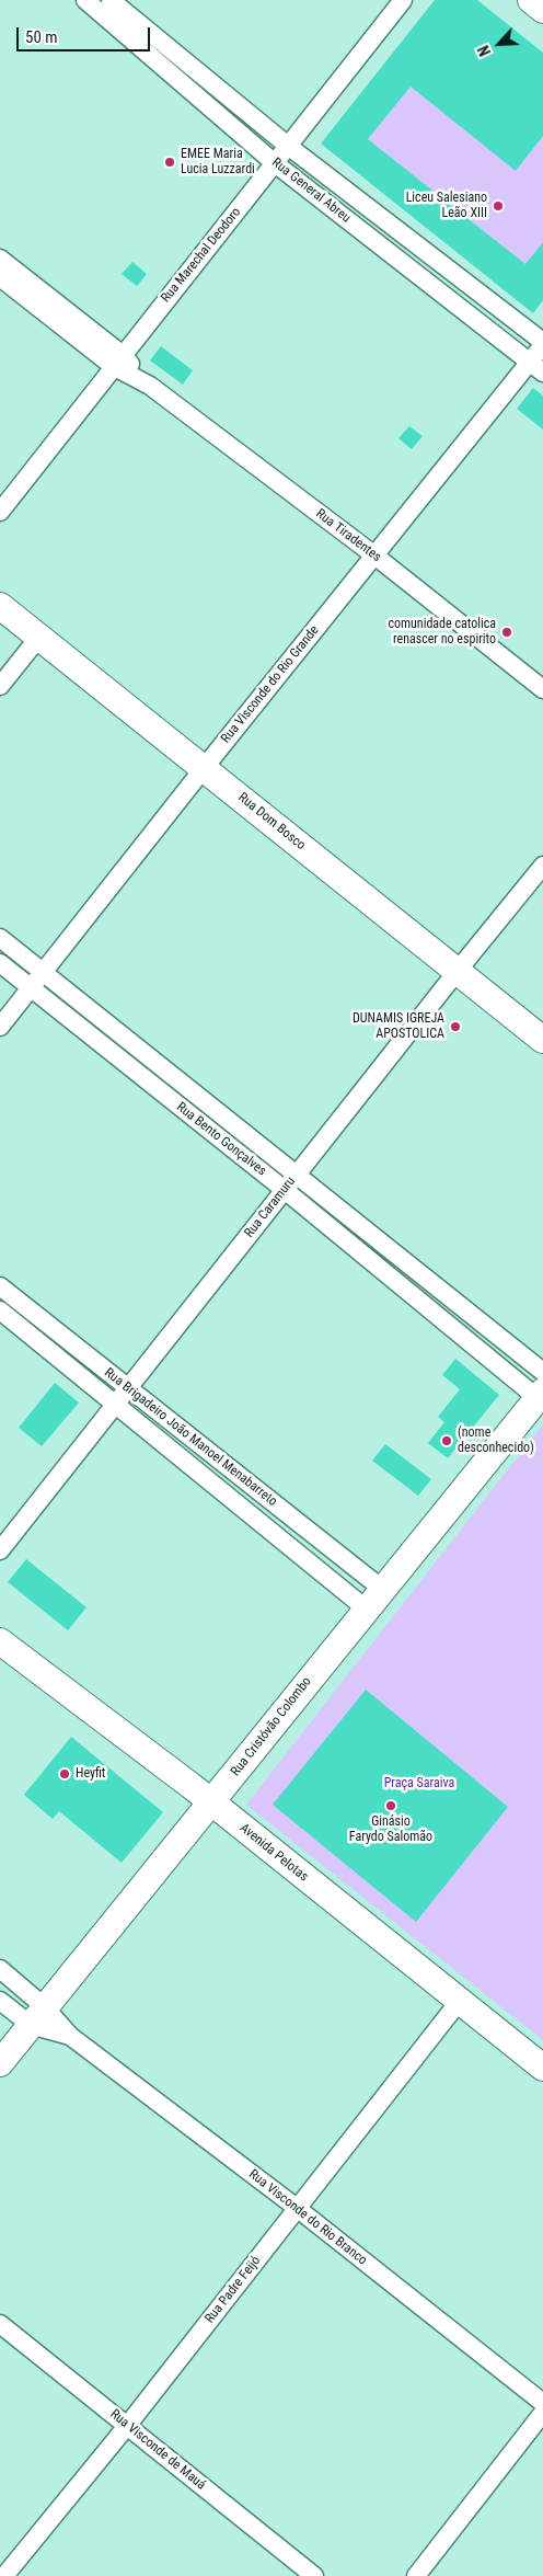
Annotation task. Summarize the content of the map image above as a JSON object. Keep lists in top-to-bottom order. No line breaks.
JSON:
{"streets":{"street":["Rua General Abreu","Rua Marechal Deodoro","Rua Tiradentes","Rua Visconde do Rio Grande","Rua Dom Bosco","Rua Bento Gonçalves","Rua Caramuru","Rua Brigadeiro João Manoel Menabarreto","Rua Cristóvão Colombo","Avenida Pelotas","Rua Visconde do Rio Branco","Rua Padre Feijó","Rua Visconde de Mauá"]},"crossings":[["Rua General Abreu","Rua Marechal Deodoro"],["Rua General Abreu","Rua Visconde do Rio Grande"],["Rua Marechal Deodoro","Rua Tiradentes"],["Rua Tiradentes","Rua Visconde do Rio Grande"],["Rua Visconde do Rio Grande","Rua Dom Bosco"],["Rua Visconde do Rio Grande","Rua Bento Gonçalves"],["Rua Dom Bosco","Rua Caramuru"],["Rua Bento Gonçalves","Rua Caramuru"],["Rua Bento Gonçalves","Rua Cristóvão Colombo"],["Rua Caramuru","Rua Brigadeiro João Manoel Menabarreto"],["Rua Brigadeiro João Manoel Menabarreto","Rua Cristóvão Colombo"],["Rua Cristóvão Colombo","Avenida Pelotas"],["Rua Cristóvão Colombo","Rua Visconde do Rio Branco"],["Avenida Pelotas","Rua Padre Feijó"],["Rua Visconde do Rio Branco","Rua Padre Feijó"],["Rua Padre Feijó","Rua Visconde de Mauá"]],"parks":["Praça Saraiva"],"places":["EMEE Maria Lucia Luzzardi","Liceu Salesiano Leão XIII","comunidade catolica renascer no espirito","DUNAMIS IGREJA APOSTOLICA","(nome desconhecido)","Heyfit","Ginásio Farydo Salomão"],"scale_bar":"50 m","north":"bottom left"}
